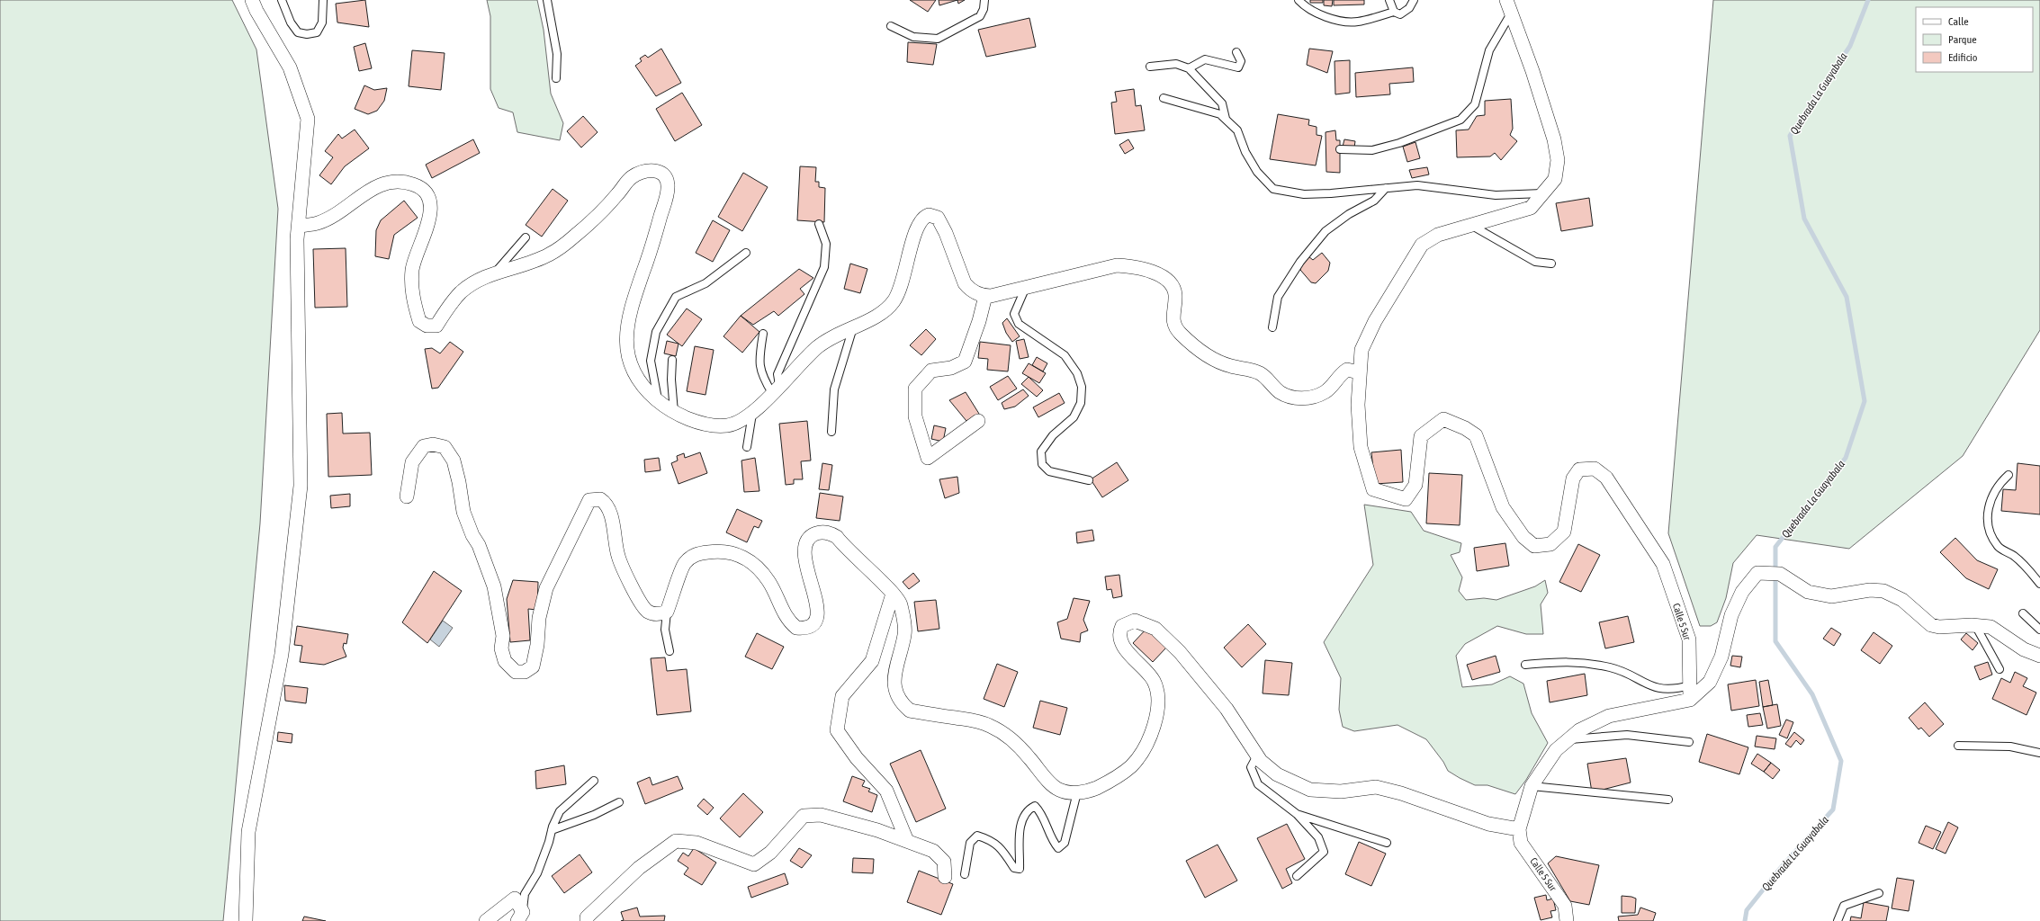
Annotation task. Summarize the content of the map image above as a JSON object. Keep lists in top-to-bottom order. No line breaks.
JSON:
{"streets":{"street":["Calle 5 Sur"]},"water":["Quebrada La Guayabala"],"legend":["Calle","Parque","Edificio"]}
